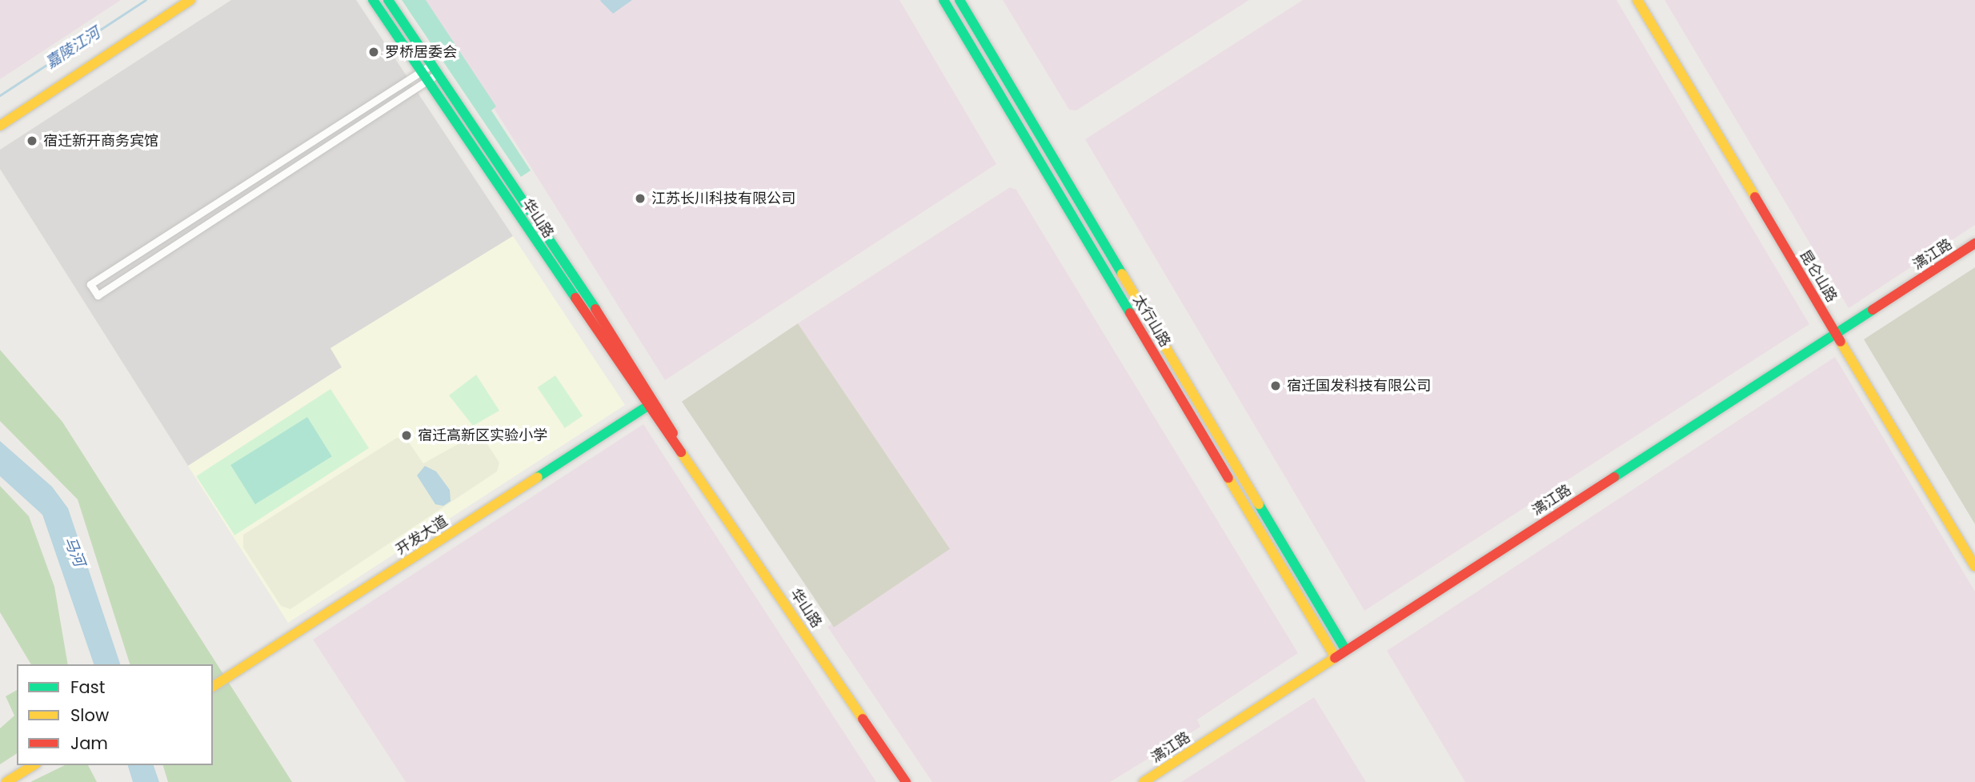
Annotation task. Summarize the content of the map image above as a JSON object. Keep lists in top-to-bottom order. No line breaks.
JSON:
{"streets":{"street":["华山路","漓江路","昆仑山路","太行山路","开发大道"]},"crossings":[["华山路","开发大道"],["漓江路","昆仑山路"],["漓江路","太行山路"]],"water":["嘉陵江河","马河"],"places":["罗桥居委会","宿迁新开商务宾馆","江苏长川科技有限公司","宿迁国发科技有限公司","宿迁高新区实验小学"],"legend":["Fast","Slow","Jam"]}
